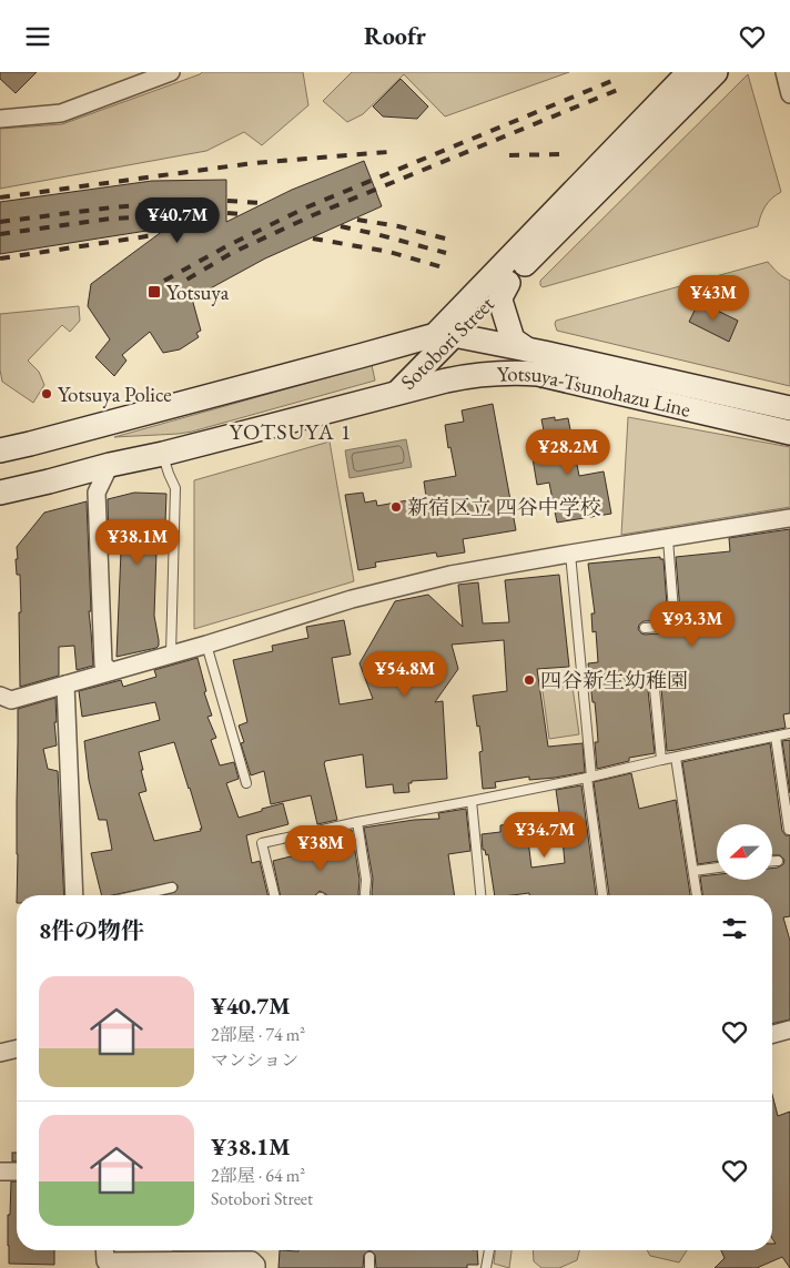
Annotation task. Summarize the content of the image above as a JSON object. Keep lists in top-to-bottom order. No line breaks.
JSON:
{"streets":{"main road":["Sotobori Street","Yotsuya-Tsunohazu Line"]},"crossings":[["Sotobori Street","Yotsuya-Tsunohazu Line"]],"districts":["YOTSUYA 1"],"places":{"transit":["Yotsuya"],"other":["Yotsuya Police","新宿区立 四谷中学校","四谷新生幼稚園"]},"north":"left","page":{"header":"Roofr","price":["¥40.7M","¥43M","¥28.2M","¥38.1M","¥93.3M","¥54.8M","¥34.7M","¥38M"],"heading":"8件の物件","list":[{"name":"¥40.7M","note":"2部屋 · 74 m² · マンション"},{"name":"¥38.1M","note":"2部屋 · 64 m² · Sotobori Street"}]}}
